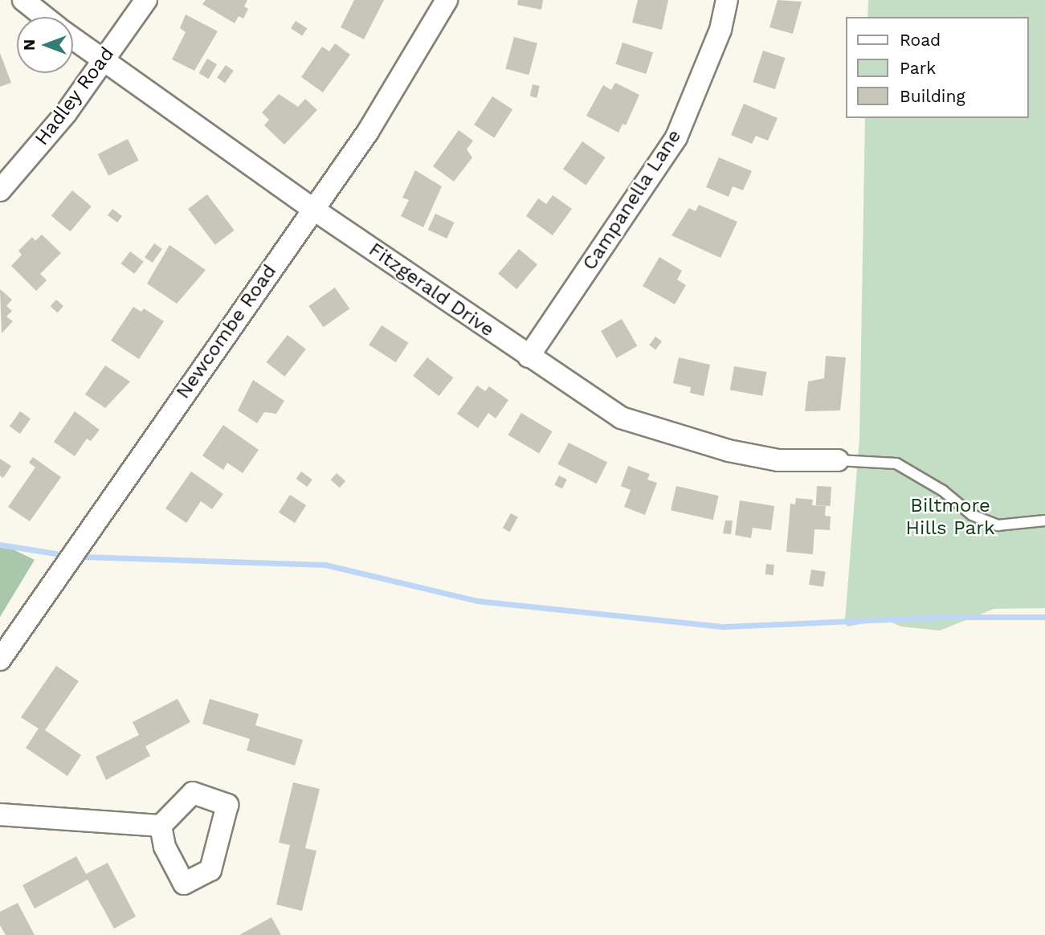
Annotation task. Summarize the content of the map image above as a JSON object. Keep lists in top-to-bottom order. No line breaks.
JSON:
{"streets":{"street":["Hadley Road","Campanella Lane","Fitzgerald Drive","Newcombe Road"]},"crossings":[["Hadley Road","Fitzgerald Drive"],["Campanella Lane","Fitzgerald Drive"],["Fitzgerald Drive","Newcombe Road"]],"parks":["Biltmore Hills Park"],"legend":["Road","Park","Building"],"north":"left"}
